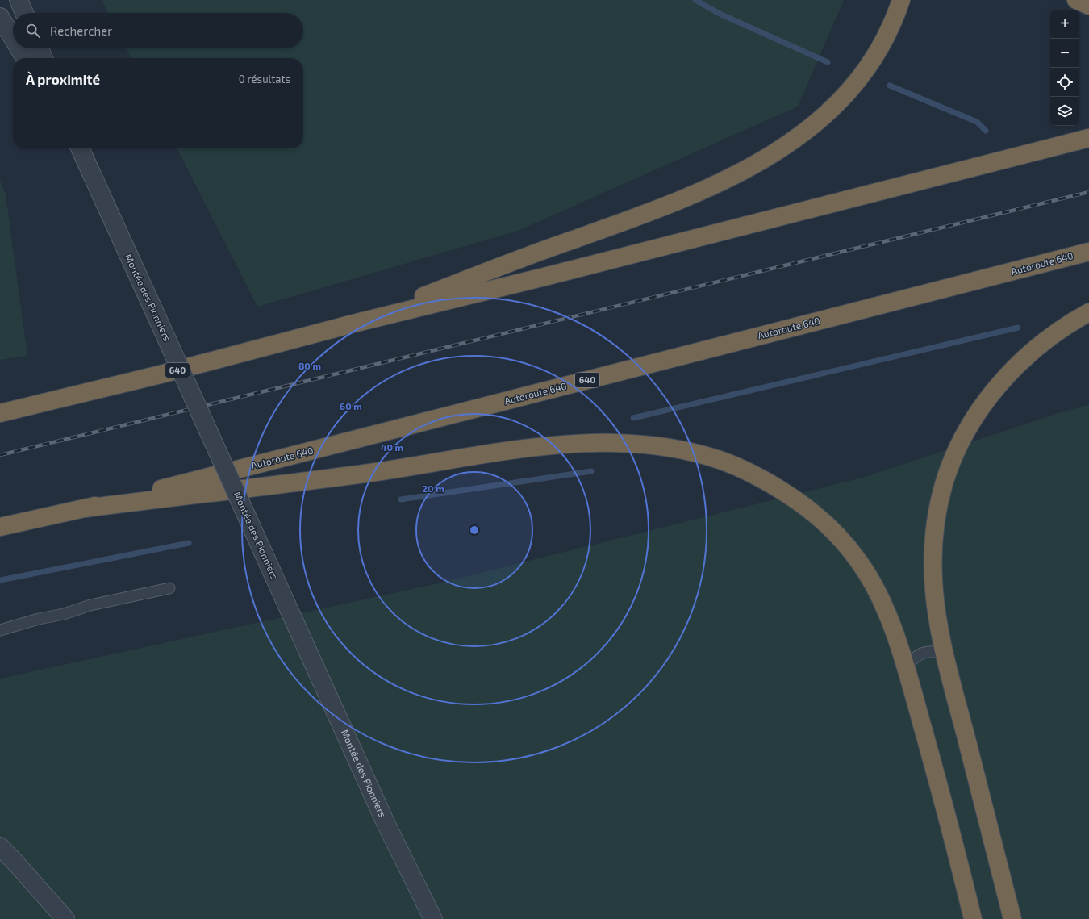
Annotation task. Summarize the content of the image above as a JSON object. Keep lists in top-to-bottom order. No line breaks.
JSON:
{"streets":{"highway":["Autoroute 640","640"],"street":["Montée des Pionniers"]},"page":{"map_buttons":["+","−"],"search":"Rechercher","heading":["À proximité","0 résultats"]},"rings":["80 m","60 m","40 m","20 m"]}
